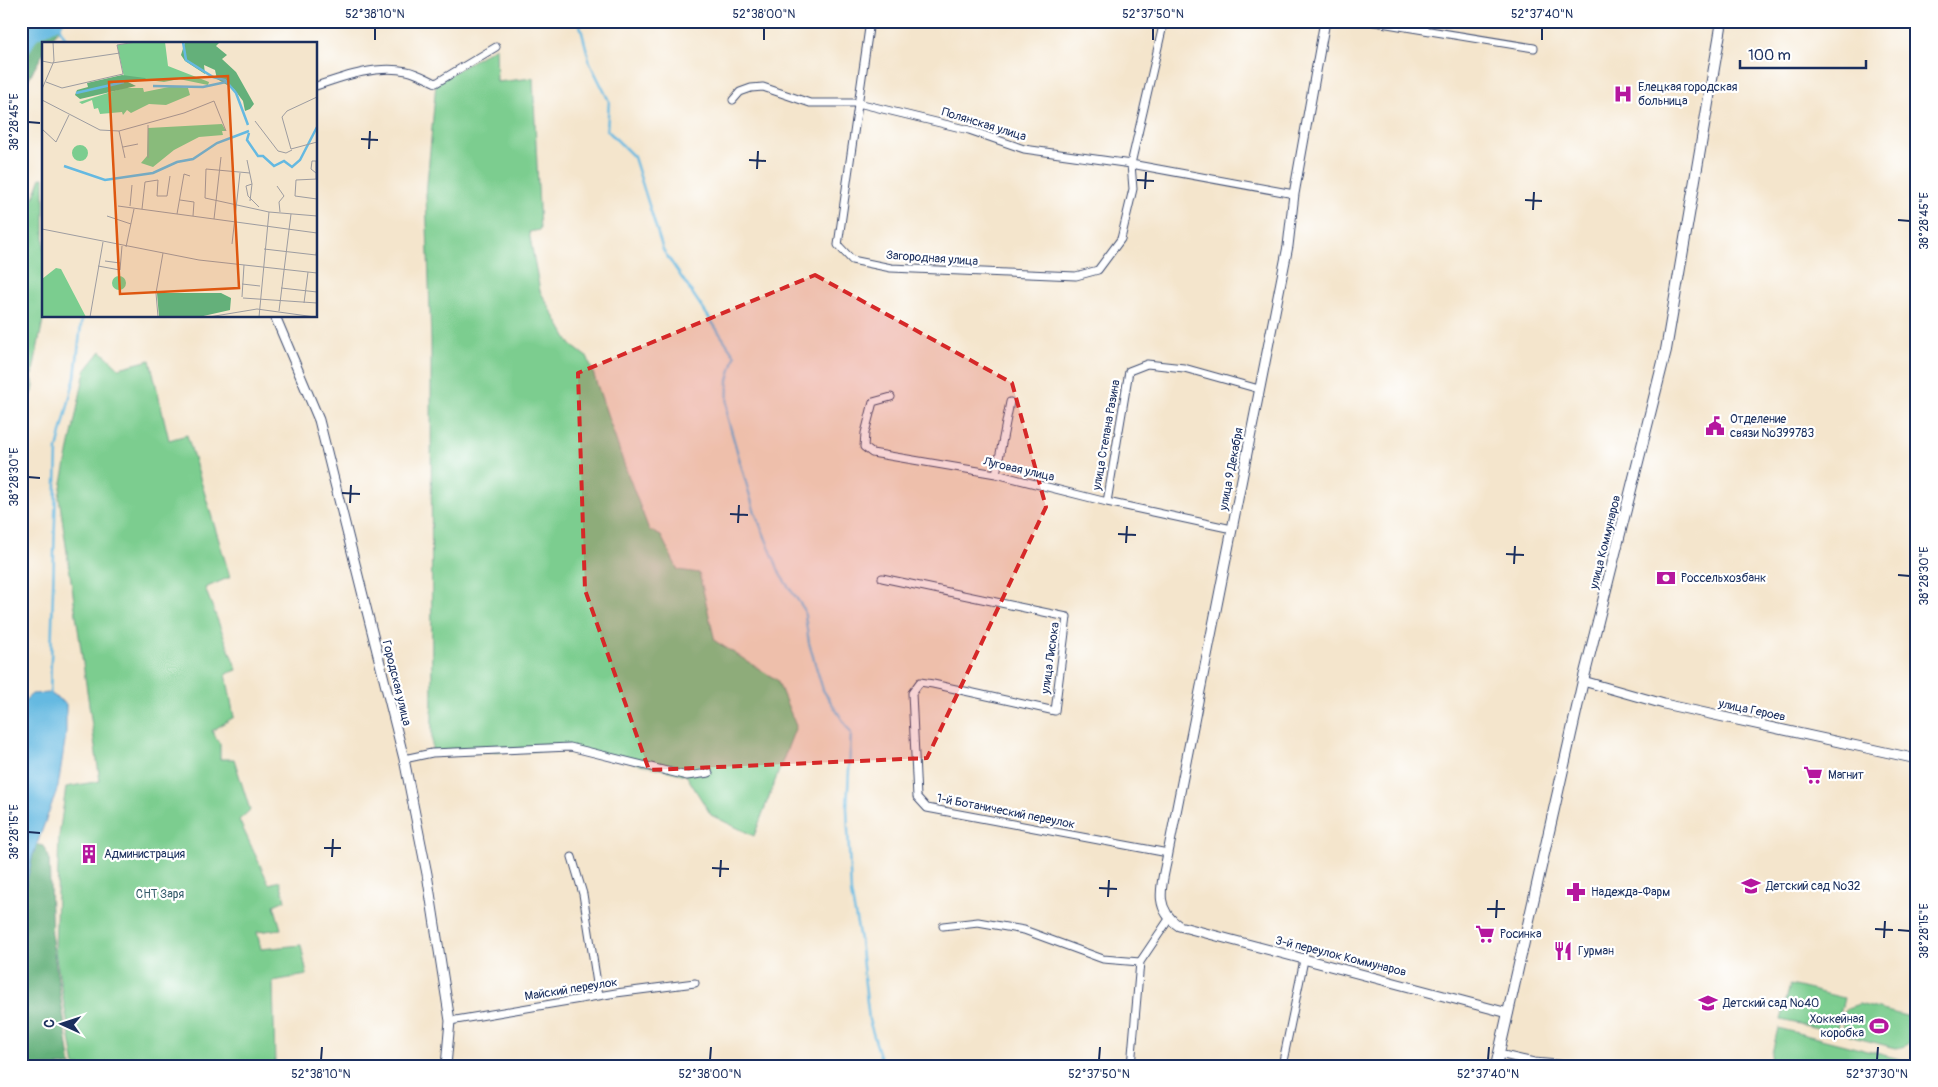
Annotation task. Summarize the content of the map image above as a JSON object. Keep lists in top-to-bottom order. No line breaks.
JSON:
{"streets":{"main road":["улица Коммунаров"],"street":["Полянская улица","Загородная улица","улица Степана Разина","Луговая улица","улица 9 Декабря","улица Лисюка","Городская улица","улица Героев","1-й Ботанический переулок","3-й переулок Коммунаров","Майский переулок"]},"crossings":[["Полянская улица","Загородная улица"],["Полянская улица","улица 9 Декабря"],["улица Степана Разина","Луговая улица"],["улица Степана Разина","улица 9 Декабря"],["Луговая улица","улица 9 Декабря"],["улица 9 Декабря","1-й Ботанический переулок"],["улица 9 Декабря","3-й переулок Коммунаров"],["улица Коммунаров","улица Героев"],["улица Коммунаров","3-й переулок Коммунаров"],["улица Лисюка","1-й Ботанический переулок"],["Городская улица","Майский переулок"]],"parks":["СНТ Заря"],"places":{"hospital":["Елецкая городская больница"],"public building":["Отделение связи №399783"],"bank":["Россельхозбанк"],"supermarket":["Магнит","Росинка"],"building":["Администрация"],"school or university":["Детский сад №32","Детский сад №40"],"pharmacy":["Надежда-Фарм"],"restaurant":["Гурман"],"sports":["Хоккейная коробка"]},"scale_bar":"100 m","north":"left","coordinates":["52°38'10\"N","52°38'00\"N","52°37'50\"N","52°37'40\"N","38°28'45\"E","38°28'30\"E","38°28'15\"E","52°37'30\"N"]}
